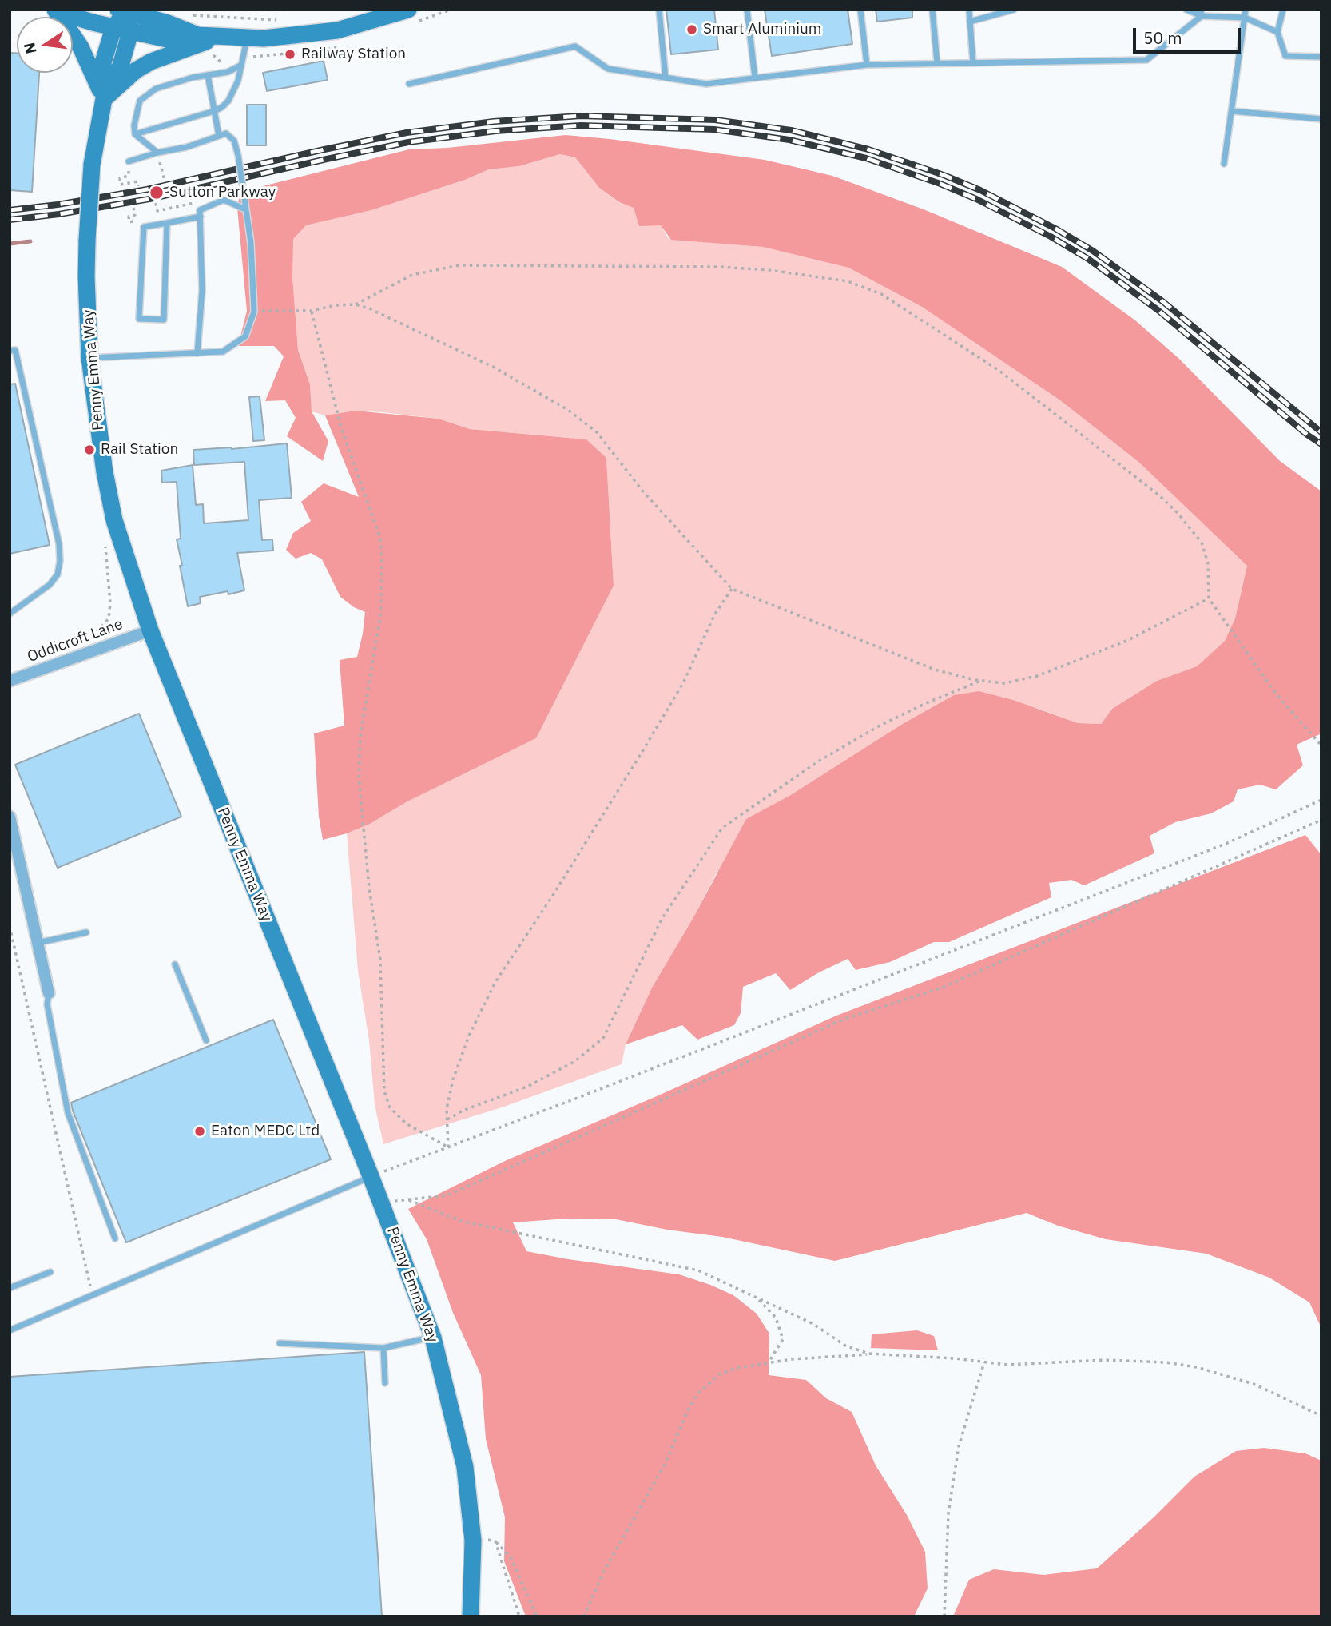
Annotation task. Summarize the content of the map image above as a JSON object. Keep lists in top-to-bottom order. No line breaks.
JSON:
{"streets":{"main road":["Penny Emma Way"],"street":["Oddicroft Lane"]},"crossings":[["Penny Emma Way","Oddicroft Lane"]],"places":["Smart Aluminium","Railway Station","Sutton Parkway","Rail Station","Eaton MEDC Ltd"],"scale_bar":"50 m","north":"left"}
